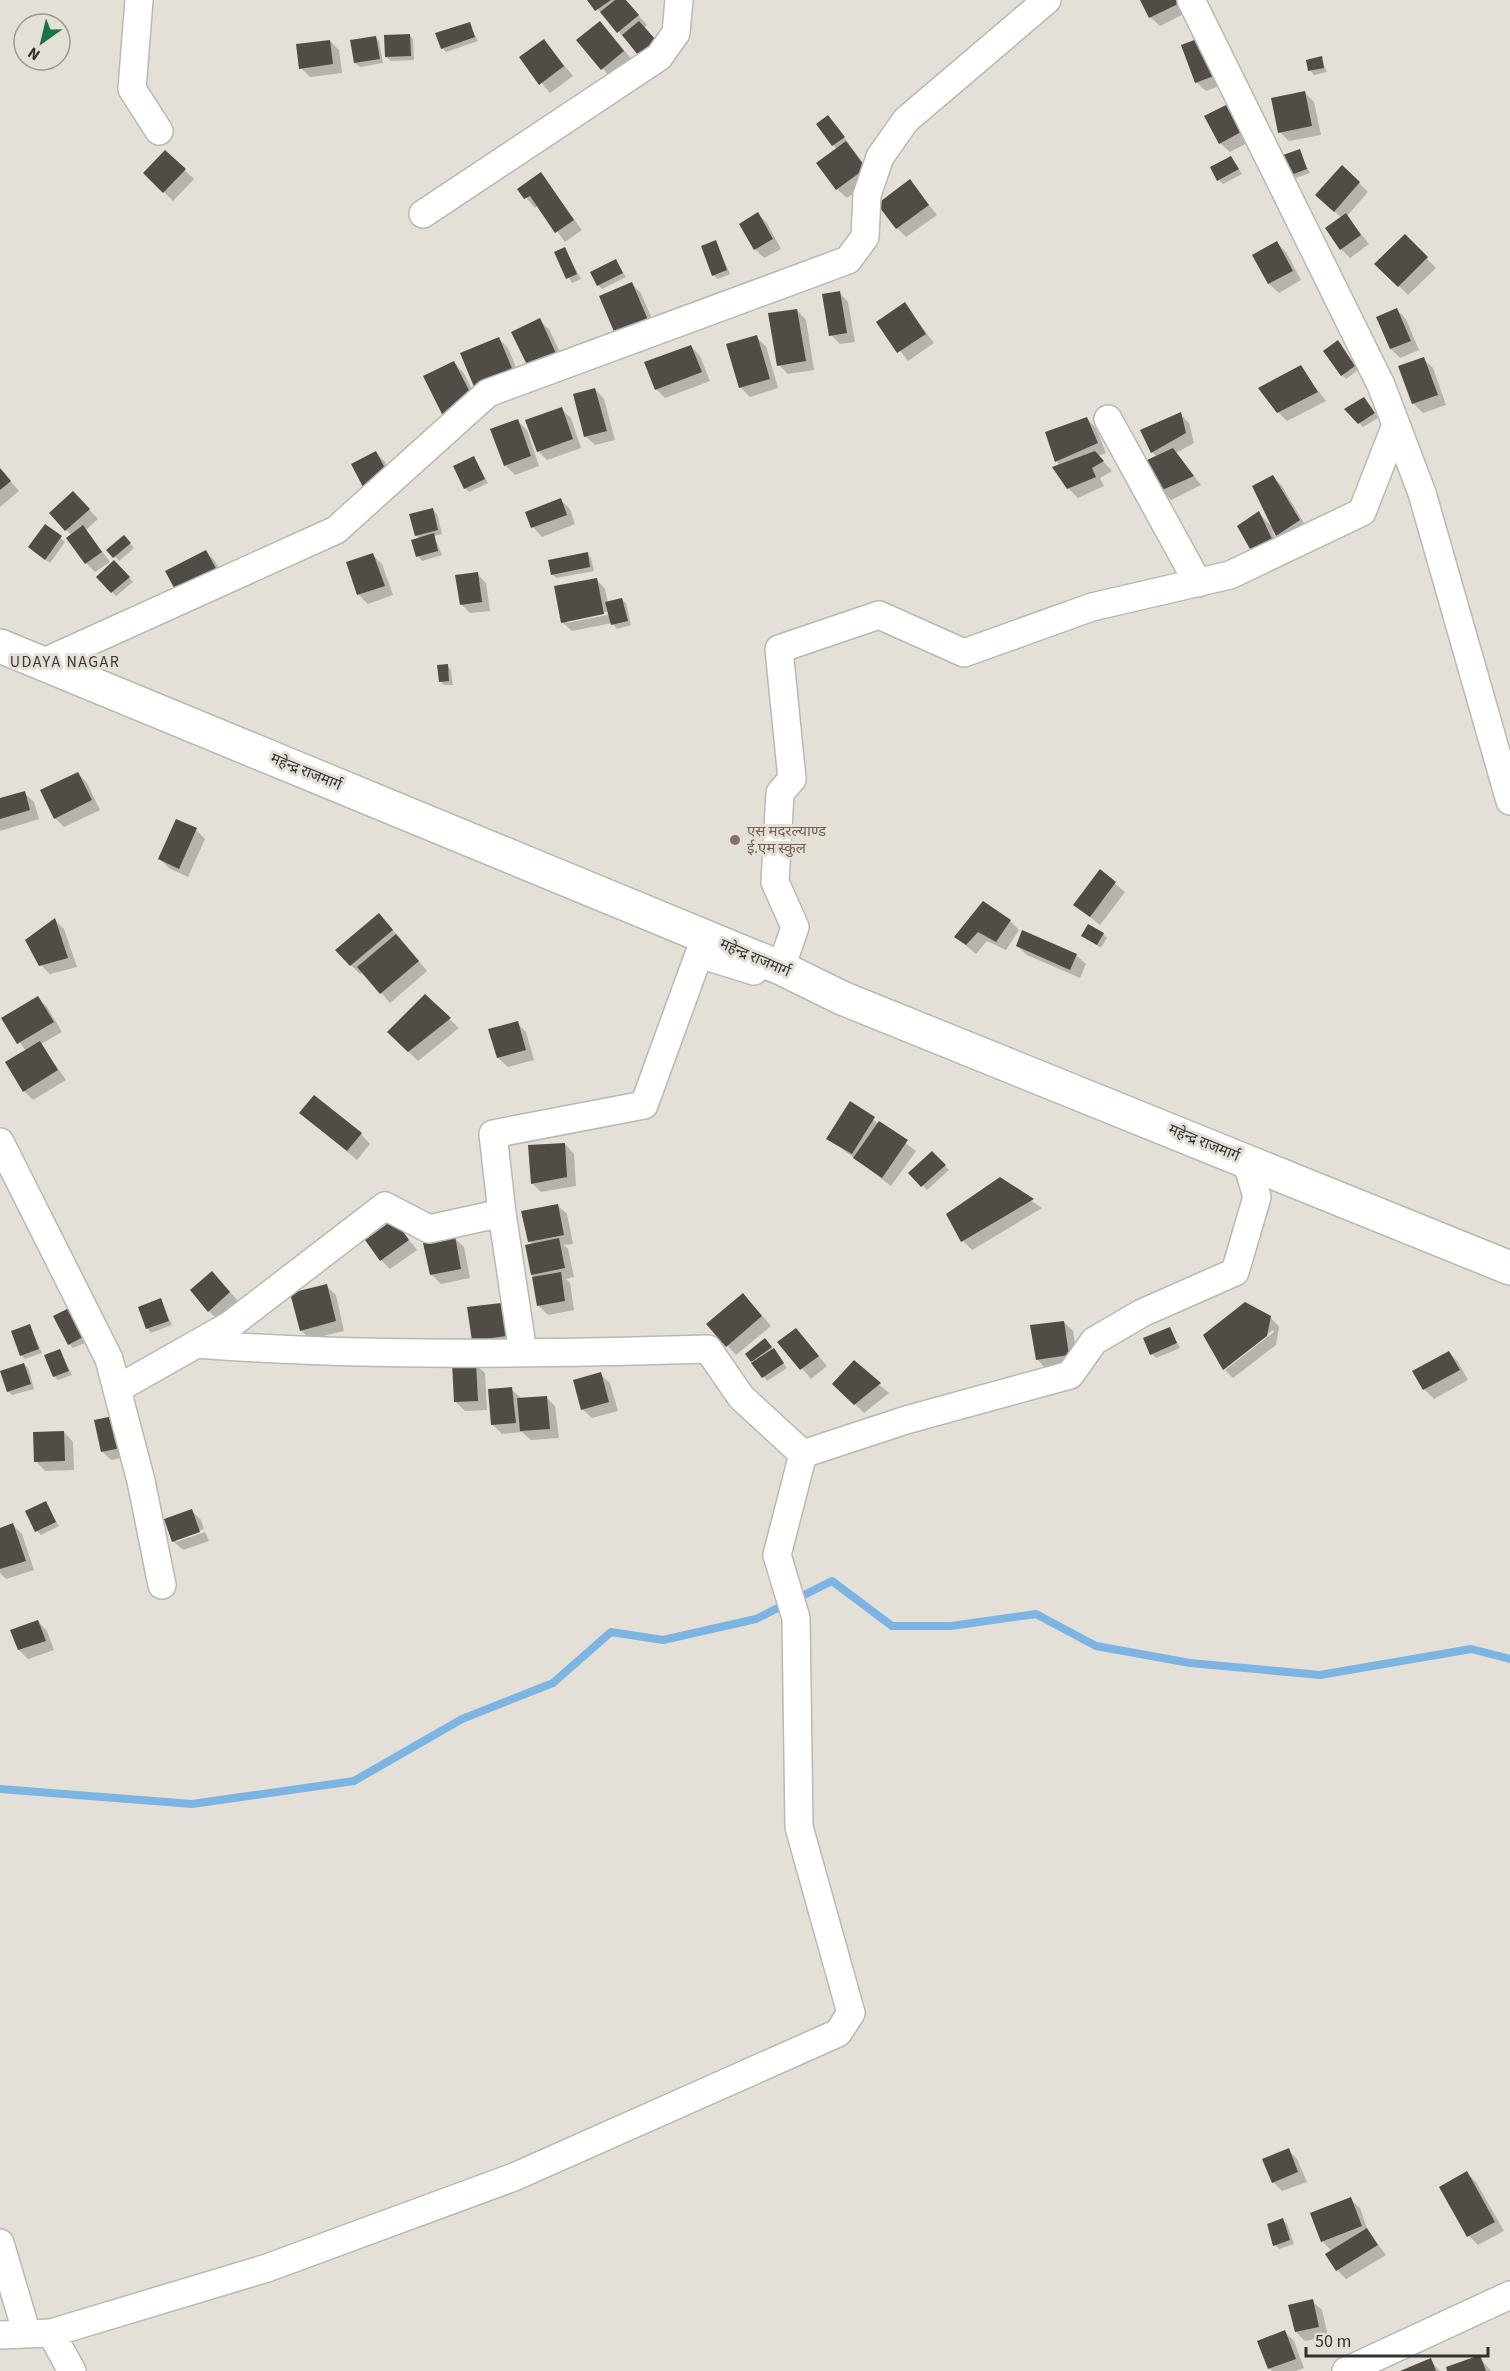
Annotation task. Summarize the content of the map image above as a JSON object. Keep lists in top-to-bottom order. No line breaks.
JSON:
{"streets":{"highway":["महेन्द्र राजमार्ग"]},"districts":["UDAYA NAGAR"],"places":["एस मदरल्याण्ड ई.एम स्कुल"],"scale_bar":"50 m","north":"bottom left"}
